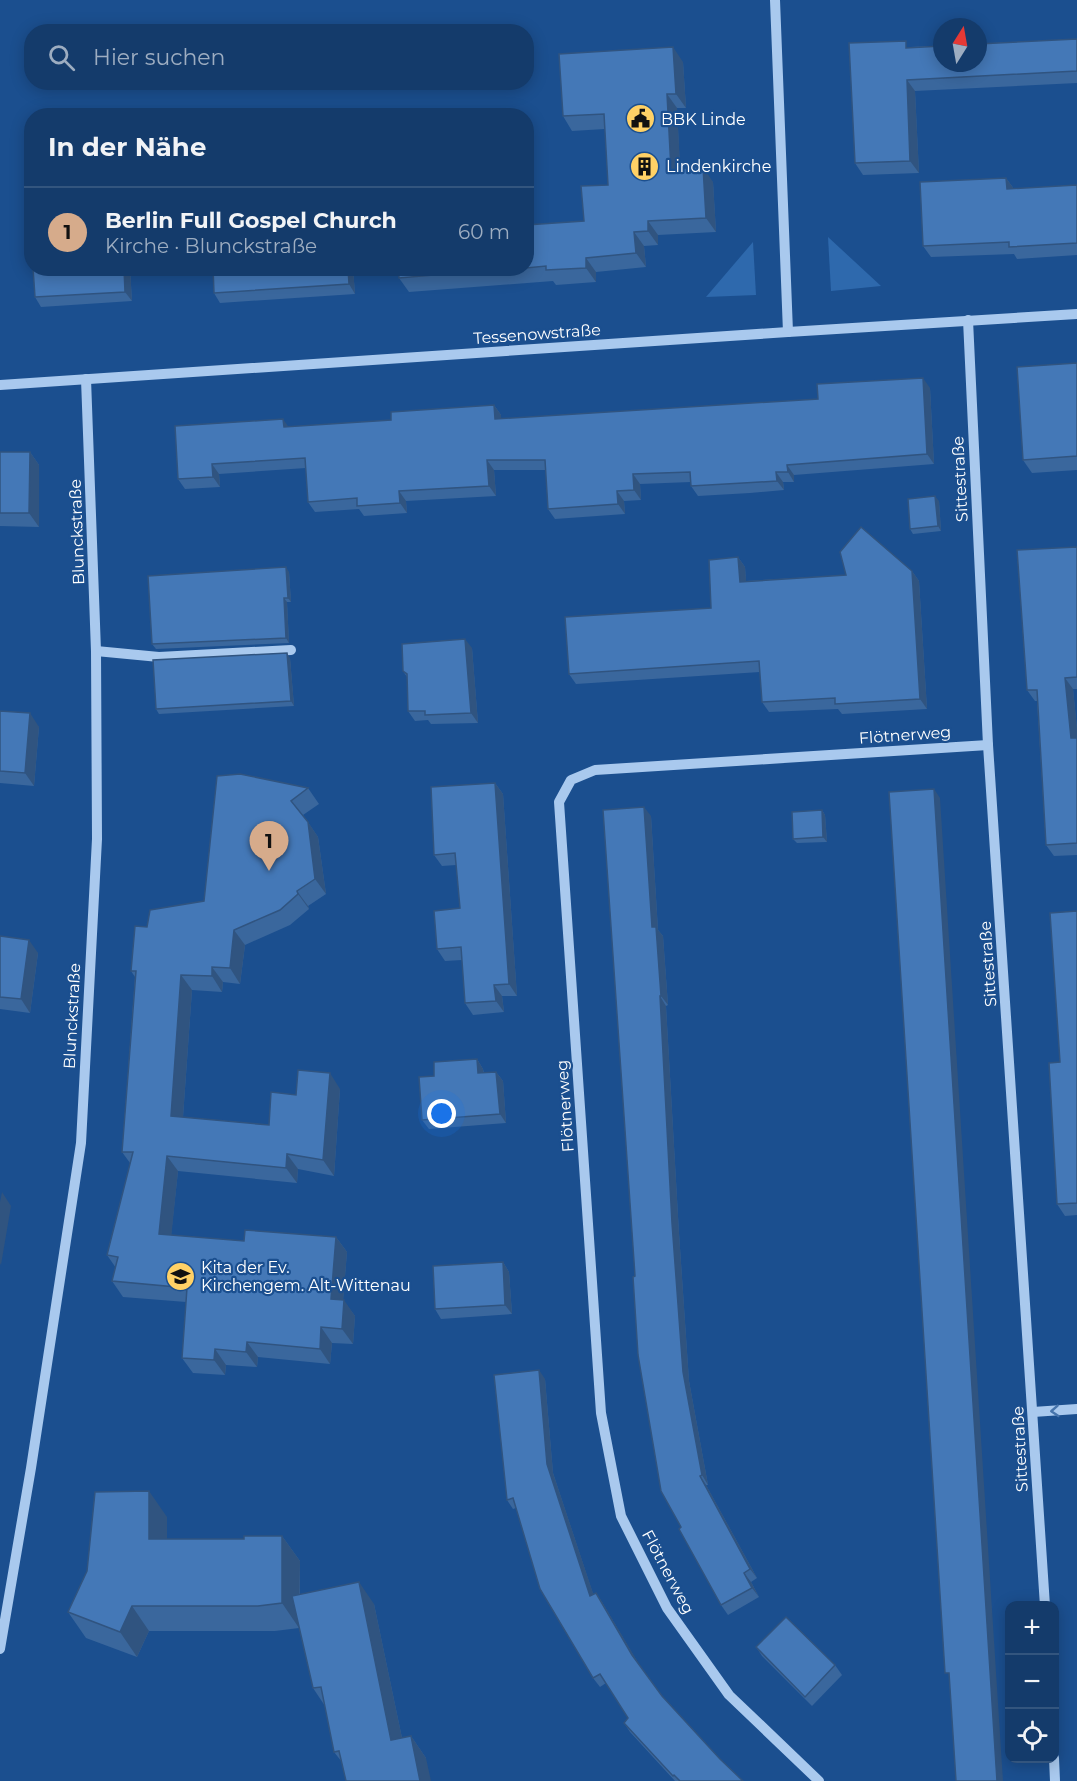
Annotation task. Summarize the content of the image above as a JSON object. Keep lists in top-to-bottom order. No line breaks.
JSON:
{"streets":{"street":["Tessenowstraße","Sittestraße","Blunckstraße","Flötnerweg"]},"crossings":[["Tessenowstraße","Sittestraße"],["Tessenowstraße","Blunckstraße"],["Sittestraße","Flötnerweg"]],"places":{"public building":["BBK Linde"],"building":["Lindenkirche"],"school or university":["Kita der Ev. Kirchengem. Alt-Wittenau"]},"north":"top","page":{"search":"Hier suchen","heading":"In der Nähe","list":[{"mark":"1","name":"Berlin Full Gospel Church","note":"Kirche · Blunckstraße","value":"60 m"}],"pins":"1","map_buttons":["+","−"]}}
